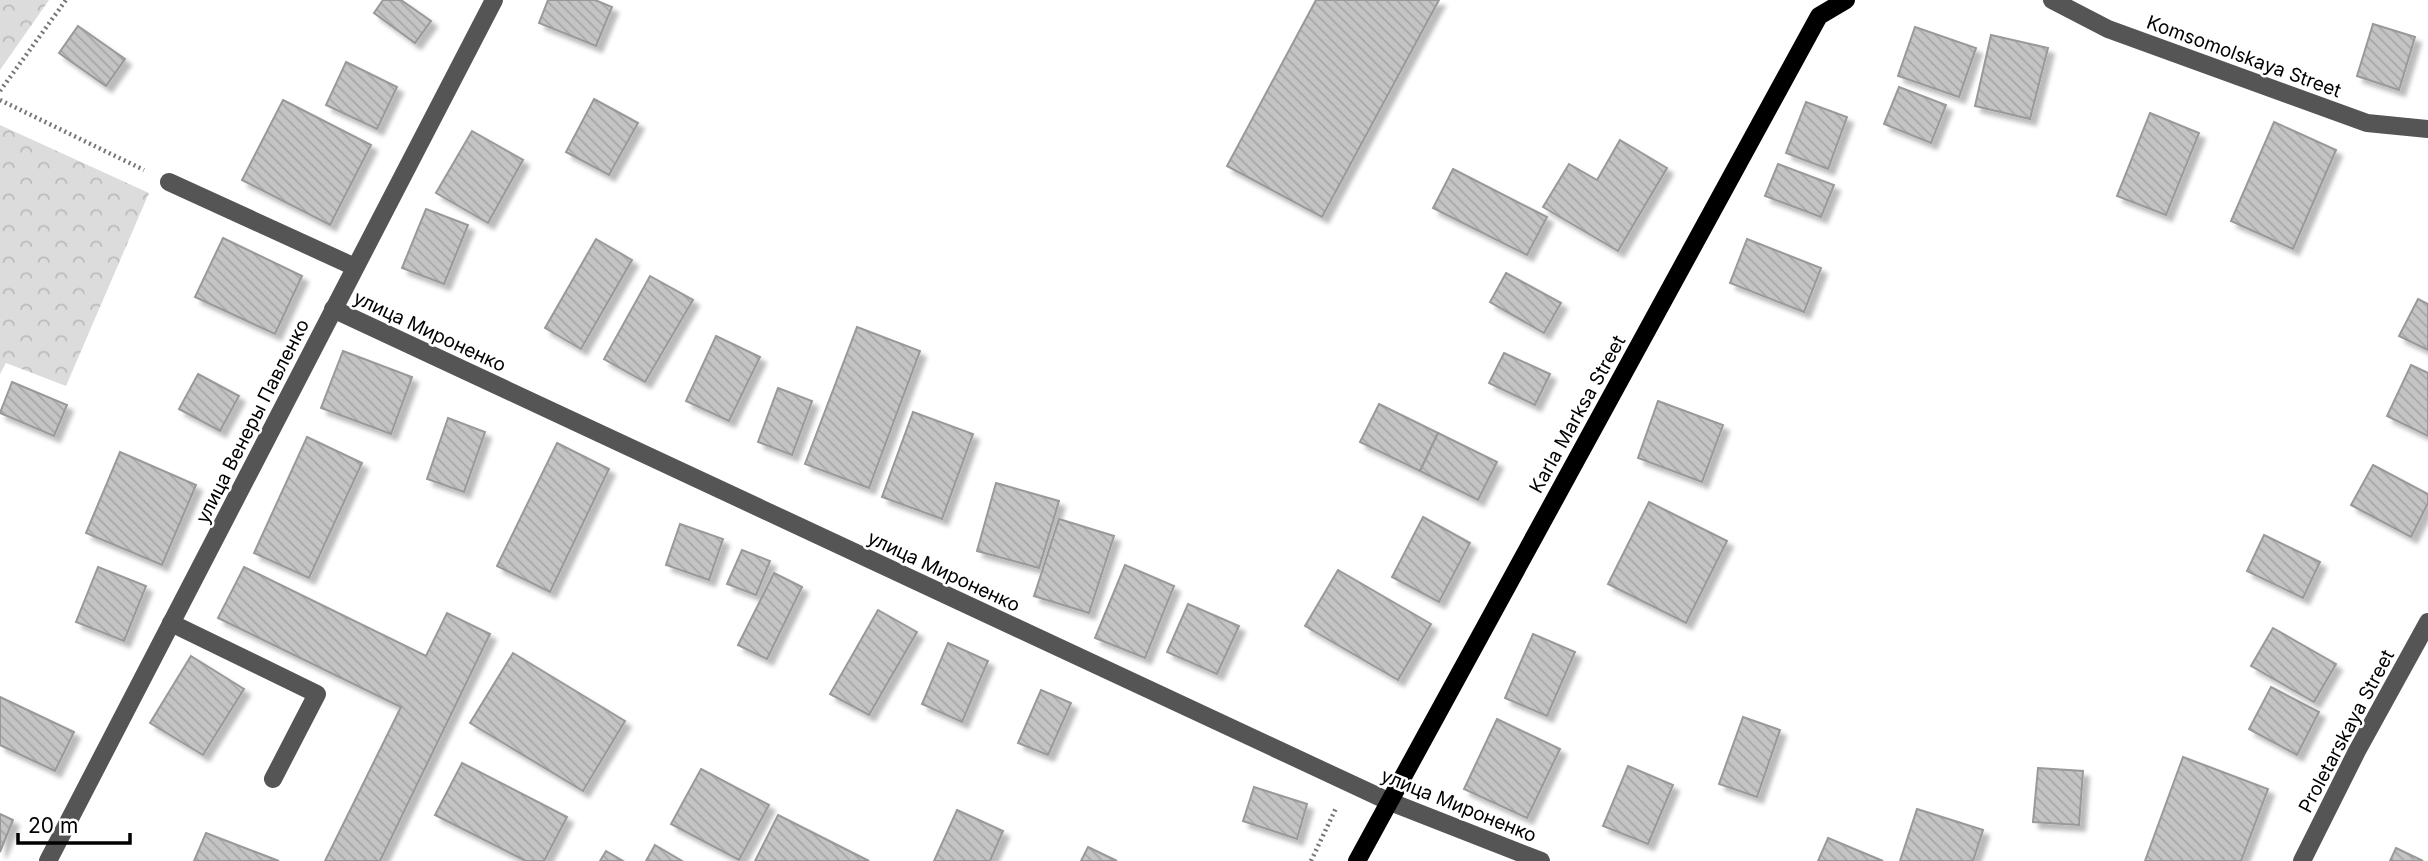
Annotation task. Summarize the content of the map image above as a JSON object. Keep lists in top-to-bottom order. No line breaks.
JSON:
{"streets":{"main road":["Karla Marksa Street"],"street":["Komsomolskaya Street","улица Мироненко","улица Венеры Павленко","Proletarskaya Street"]},"crossings":[["улица Мироненко","Karla Marksa Street"],["улица Мироненко","улица Венеры Павленко"]],"scale_bar":"20 m"}
